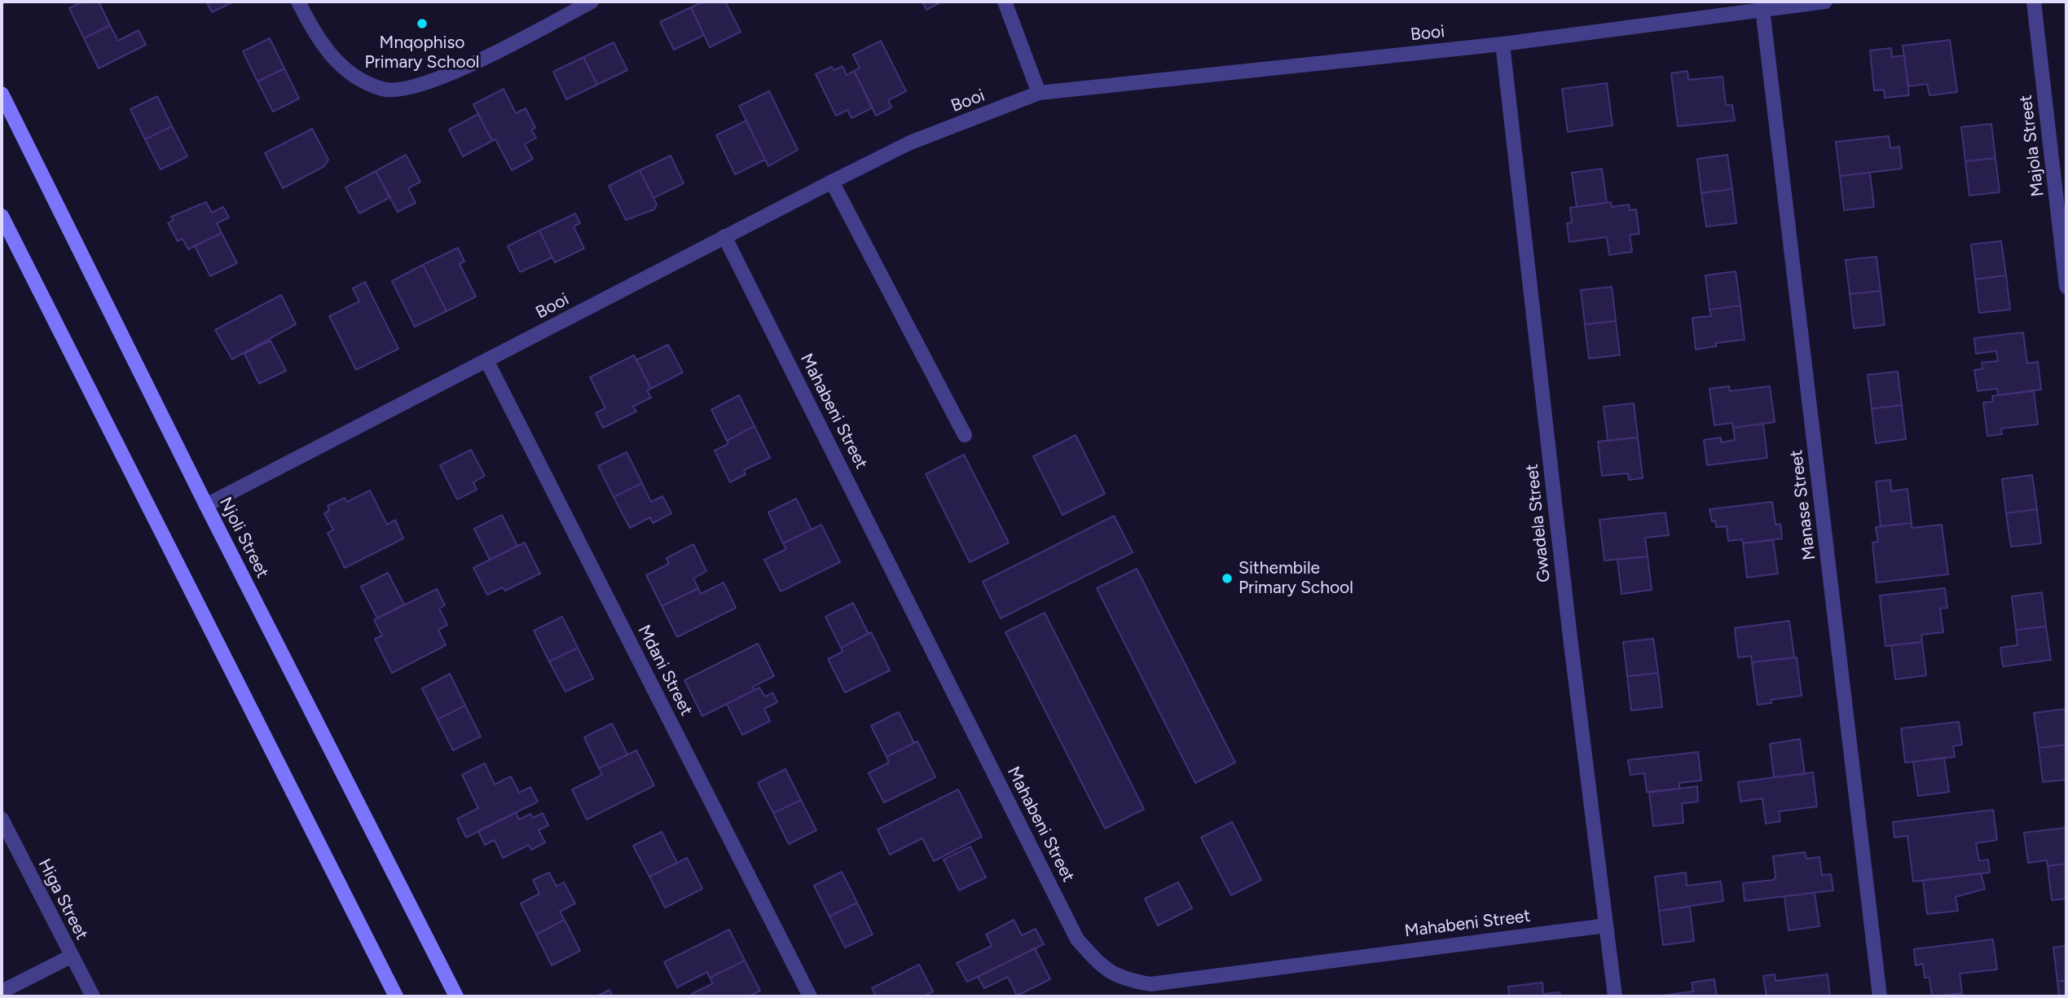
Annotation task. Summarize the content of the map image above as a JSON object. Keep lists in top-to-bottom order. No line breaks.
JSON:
{"streets":{"main road":["Njoli Street"],"street":["Booi","Majola Street","Mahabeni Street","Manase Street","Gwadela Street","Mdani Street","Higa Street"]},"crossings":[["Booi","Mahabeni Street"],["Booi","Manase Street"],["Booi","Gwadela Street"],["Booi","Njoli Street"],["Booi","Mdani Street"],["Mahabeni Street","Gwadela Street"]],"places":["Mnqophiso Primary School","Sithembile Primary School"]}
